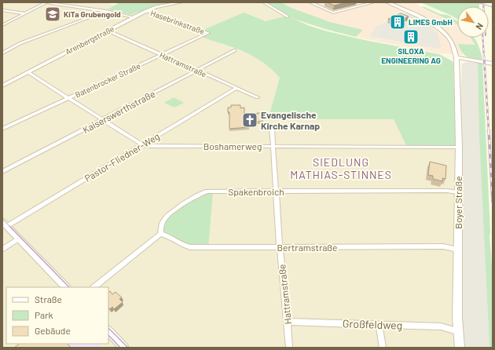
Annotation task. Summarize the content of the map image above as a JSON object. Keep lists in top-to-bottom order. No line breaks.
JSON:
{"streets":{"street":["Hasebrinkstraße","Arenbergstraße","Hattramstraße","Batenbrocker Straße","Kaiserswerthstraße","Boshamerweg","Pastor-Fliedner-Weg","Spakenbroich","Boyer Straße","Bertramstraße","Großfeldweg"]},"crossings":[["Hasebrinkstraße","Arenbergstraße"],["Hasebrinkstraße","Batenbrocker Straße"],["Arenbergstraße","Hattramstraße"],["Hattramstraße","Batenbrocker Straße"],["Hattramstraße","Kaiserswerthstraße"],["Hattramstraße","Boshamerweg"],["Hattramstraße","Pastor-Fliedner-Weg"],["Hattramstraße","Spakenbroich"],["Hattramstraße","Bertramstraße"],["Hattramstraße","Großfeldweg"],["Boshamerweg","Pastor-Fliedner-Weg"],["Boshamerweg","Boyer Straße"],["Spakenbroich","Boyer Straße"],["Spakenbroich","Bertramstraße"],["Boyer Straße","Bertramstraße"],["Boyer Straße","Großfeldweg"]],"districts":["SIEDLUNG MATHIAS-STINNES"],"places":{"school or university":["KiTa Grubengold"],"building":["LIMES GmbH","SILOXA ENGINEERING AG"],"church":["Evangelische Kirche Karnap"]},"legend":["Straße","Park","Gebäude"],"north":"bottom right"}
